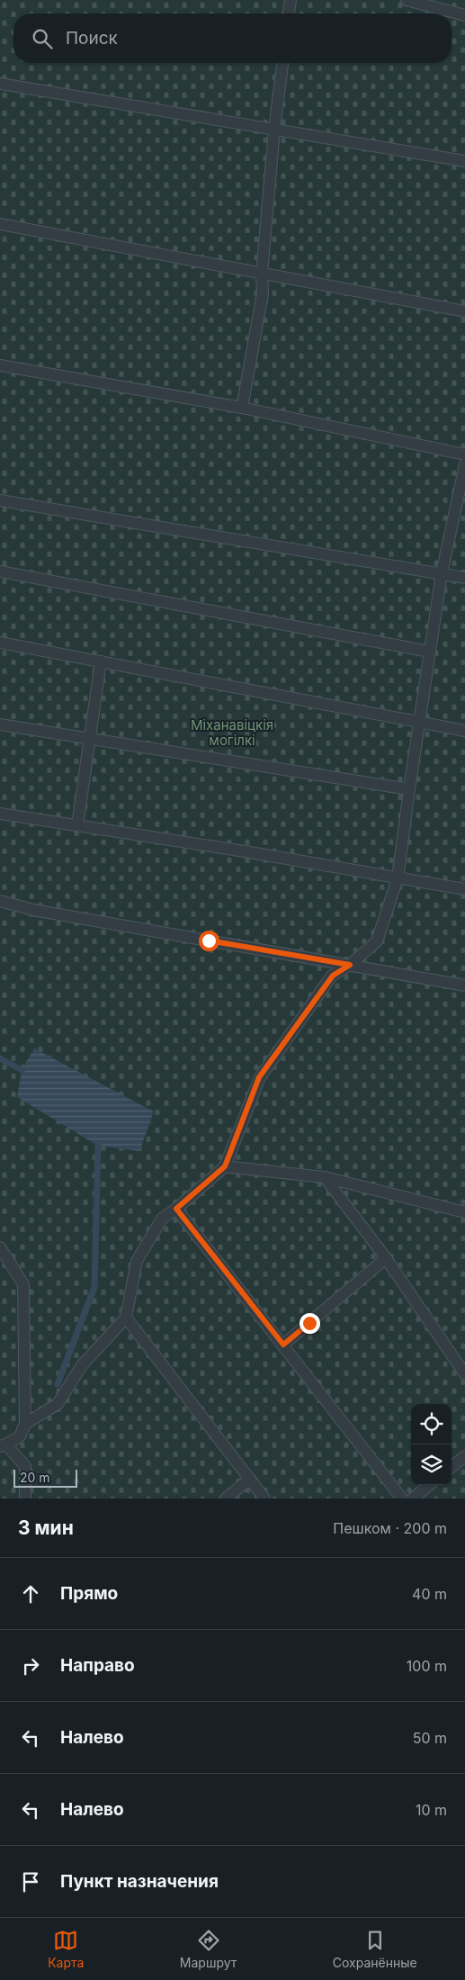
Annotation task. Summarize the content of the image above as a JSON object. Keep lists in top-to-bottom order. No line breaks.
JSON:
{"parks":["Міханавіцкія могілкі"],"scale_bar":"20 m","page":{"search":"Поиск","scale":"20 m","heading":["3 мин","Пешком · 200 m"],"list":[["Прямо","40 m"],["Направо","100 m"],["Налево","50 m"],["Налево","10 m"],"Пункт назначения"],"nav":["Карта","Маршрут","Сохранённые"]}}
